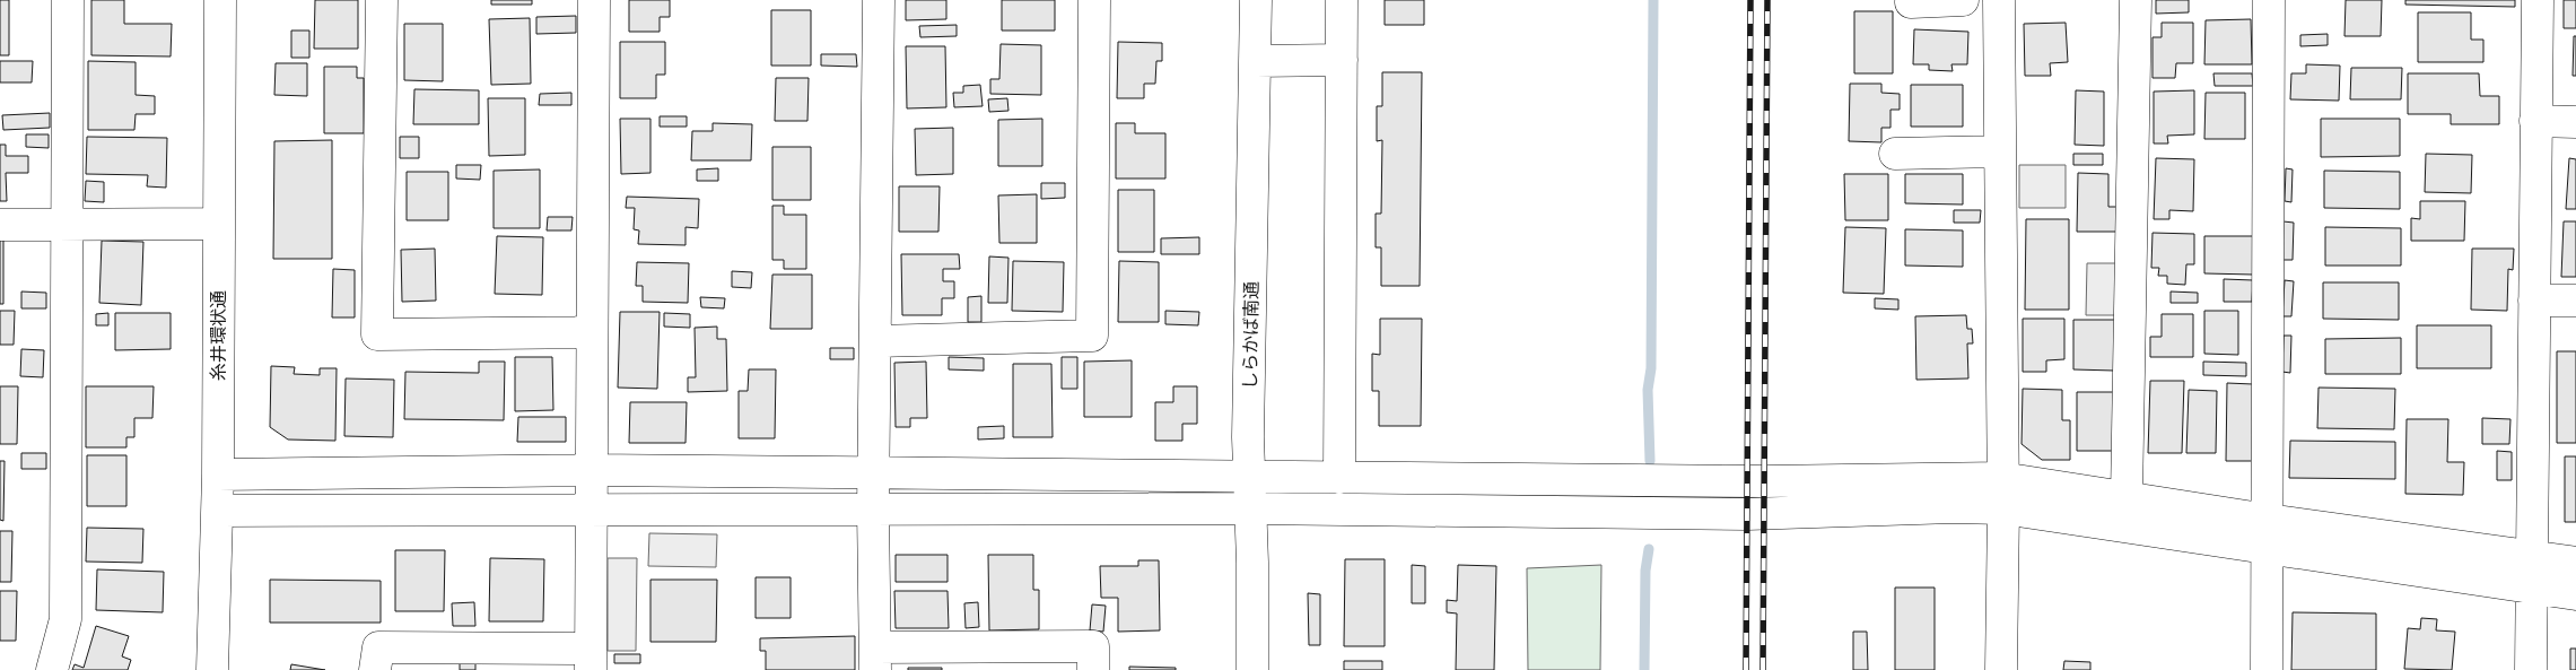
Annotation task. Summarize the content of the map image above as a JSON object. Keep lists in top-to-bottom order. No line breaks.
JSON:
{"streets":{"street":["糸井環状通","しらかば南通"]}}
